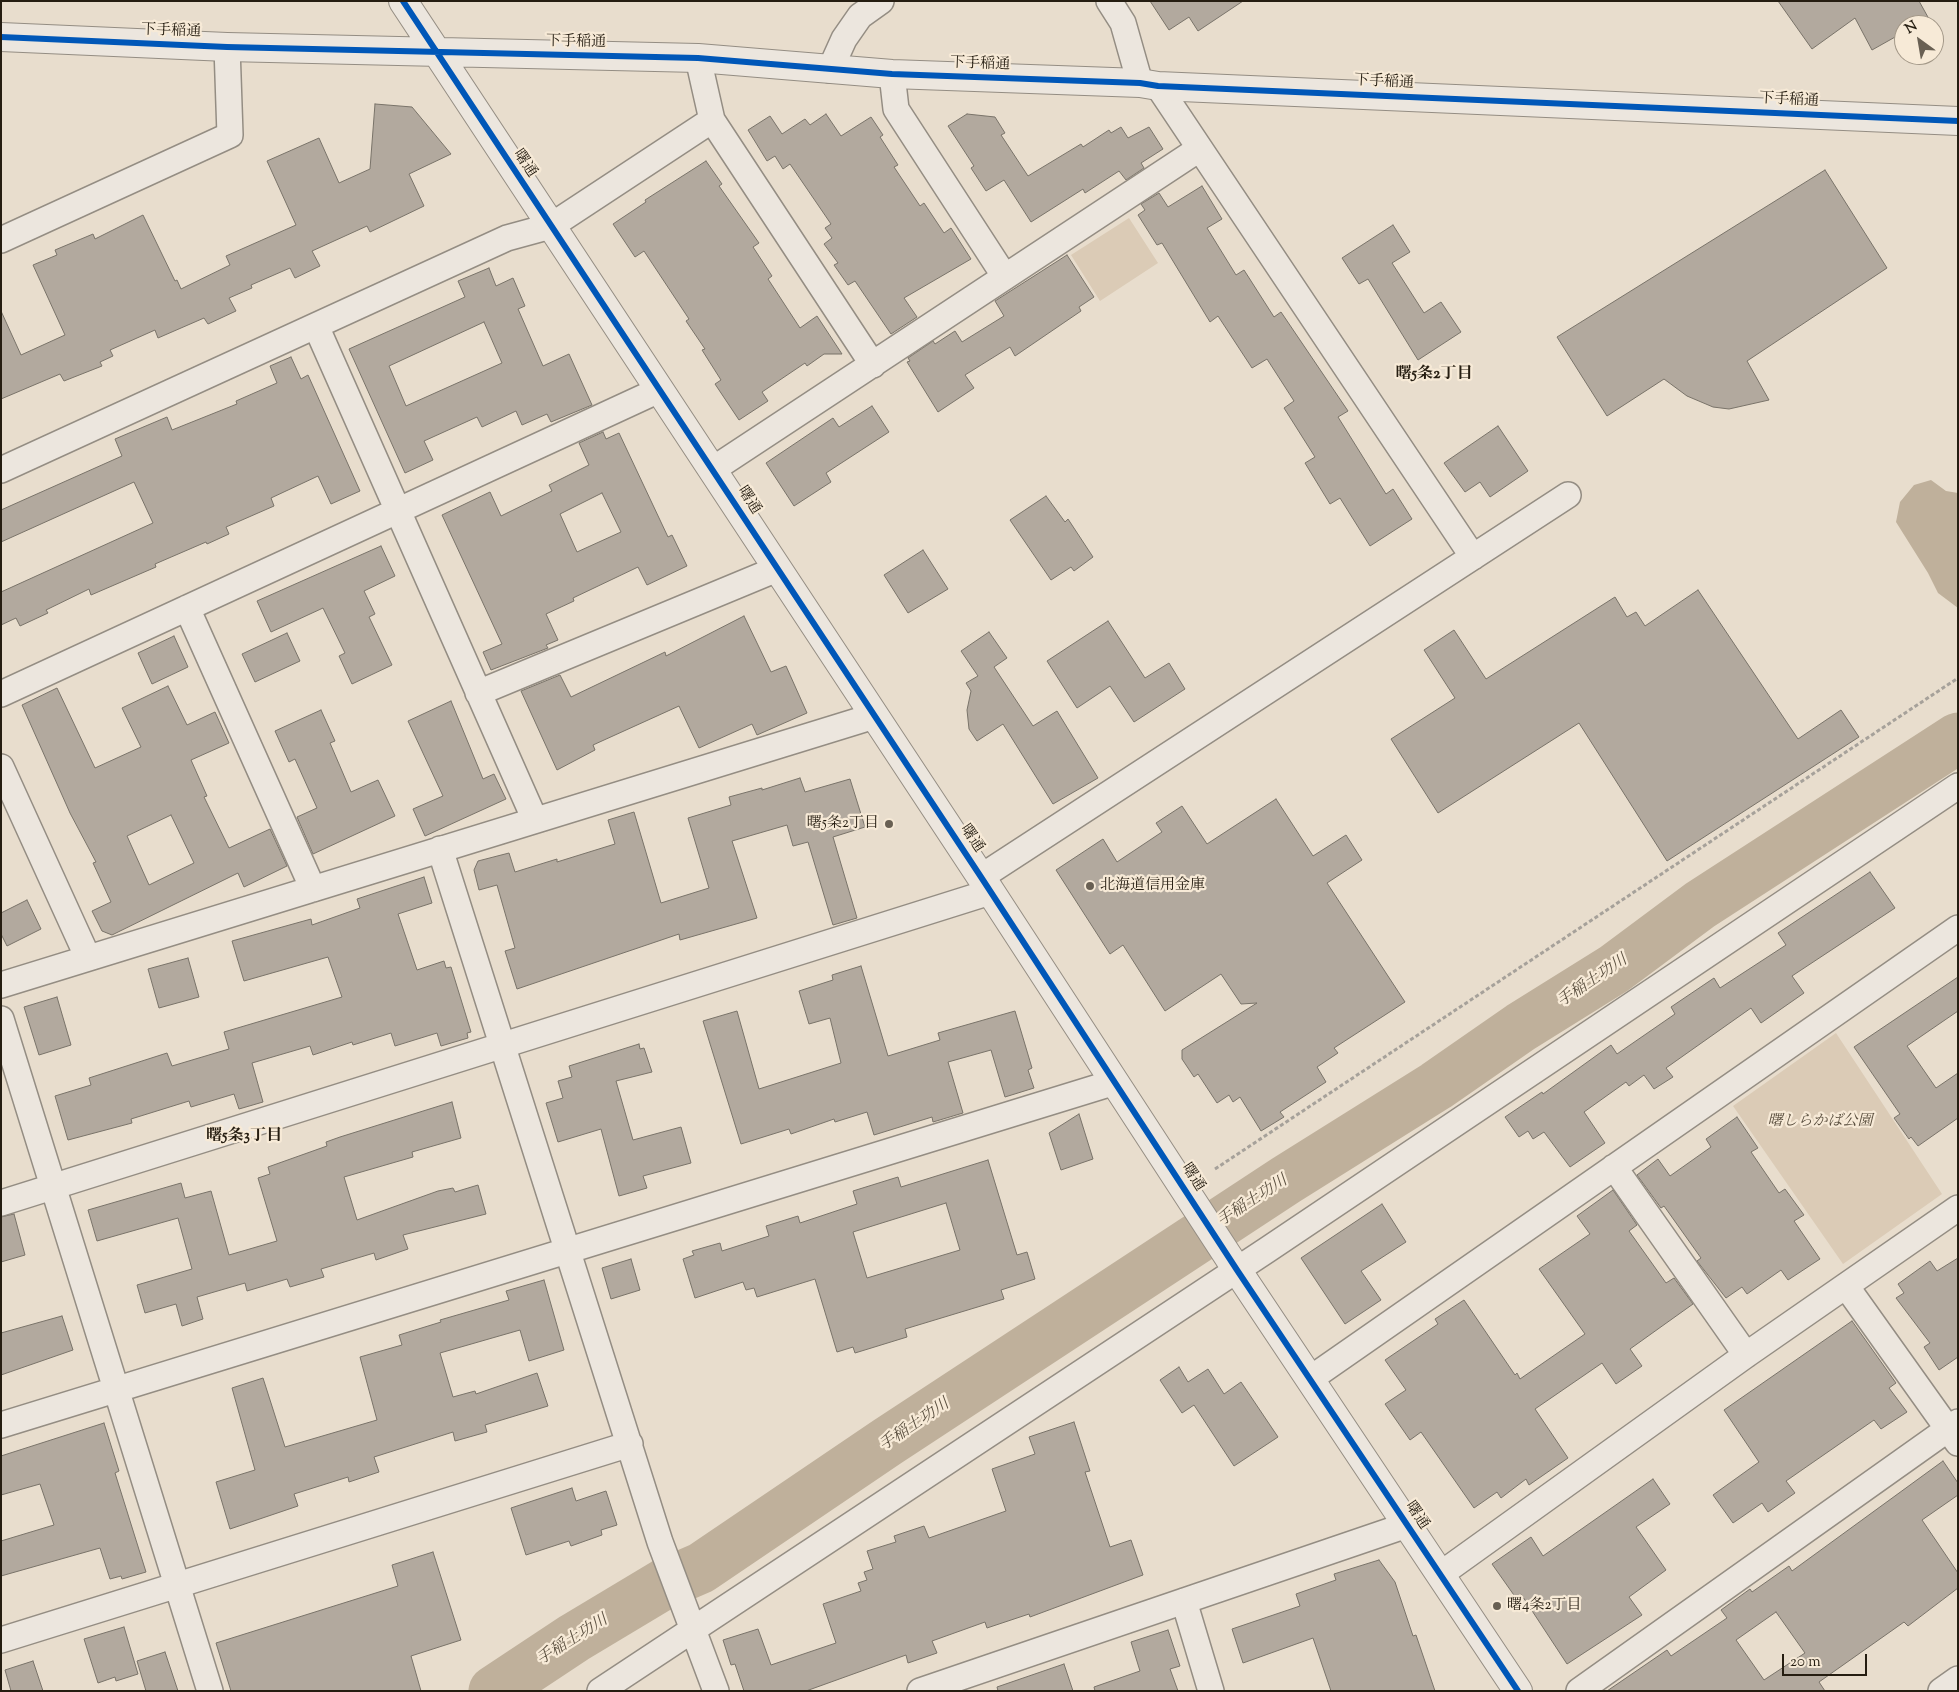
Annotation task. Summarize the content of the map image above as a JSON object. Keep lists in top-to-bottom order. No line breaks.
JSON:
{"streets":{"street":["下手稲通","曙通"]},"crossings":[["下手稲通","曙通"]],"districts":["曙5条2丁目","曙5条3丁目"],"water":["手稲土功川"],"parks":["曙しらかば公園"],"places":["曙5条2丁目","北海道信用金庫","曙4条2丁目"],"scale_bar":"20 m","north":"top left"}
